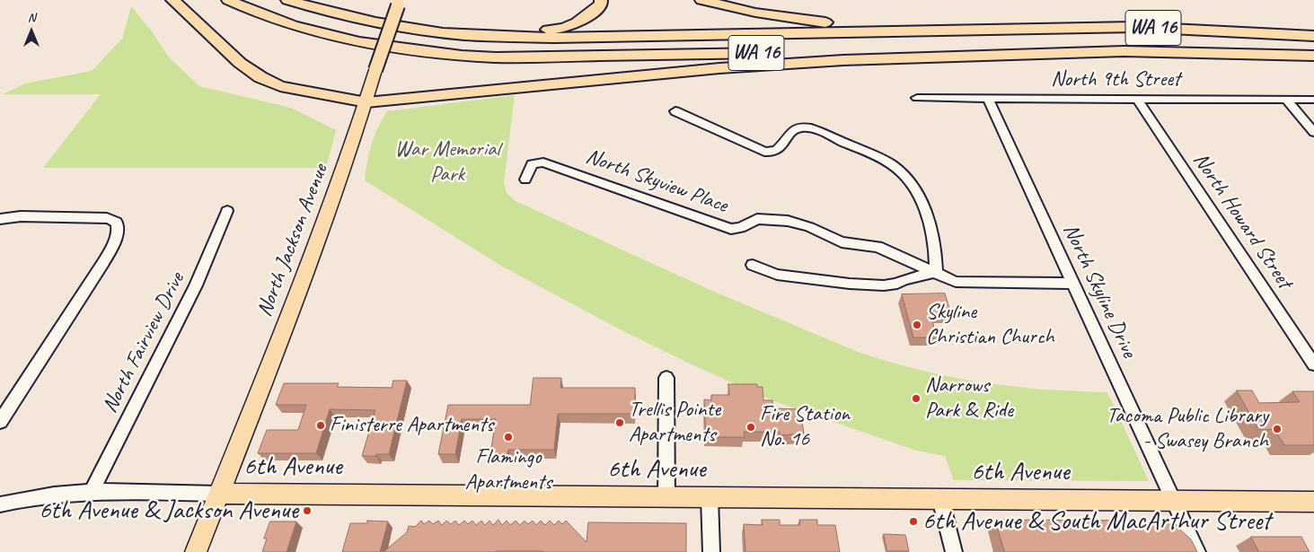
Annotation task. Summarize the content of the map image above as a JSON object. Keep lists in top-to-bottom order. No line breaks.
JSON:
{"streets":{"highway":["WA 16"],"main road":["North Jackson Avenue","6th Avenue"],"street":["North 9th Street","North Skyview Place","North Howard Street","North Skyline Drive","North Fairview Drive"]},"crossings":[["North 9th Street","North Howard Street"],["North 9th Street","North Skyline Drive"],["North Skyview Place","North Skyline Drive"],["North Jackson Avenue","6th Avenue"],["North Skyline Drive","6th Avenue"],["North Fairview Drive","6th Avenue"]],"parks":["War Memorial Park"],"places":["Skyline Christian Church","Narrows Park & Ride","Trellis Pointe Apartments","Finisterre Apartments","Fire Station No. 16","Tacoma Public Library - Swasey Branch","Flamingo Apartments","6th Avenue & Jackson Avenue","6th Avenue & South MacArthur Street"],"north":"top"}
